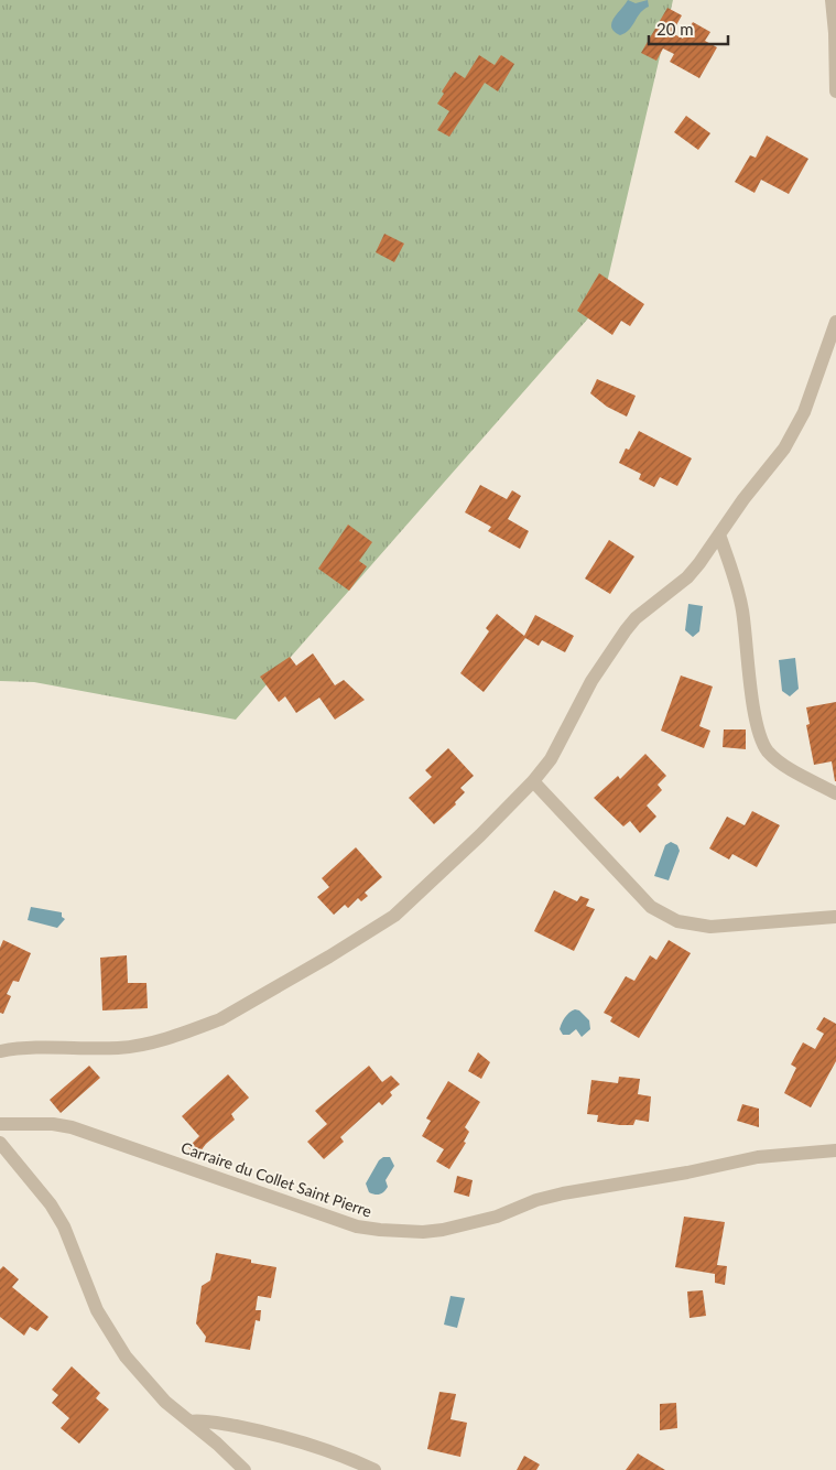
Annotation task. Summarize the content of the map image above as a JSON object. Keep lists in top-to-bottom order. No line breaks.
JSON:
{"streets":{"street":["Carraire du Collet Saint Pierre"]},"scale_bar":"20 m"}
